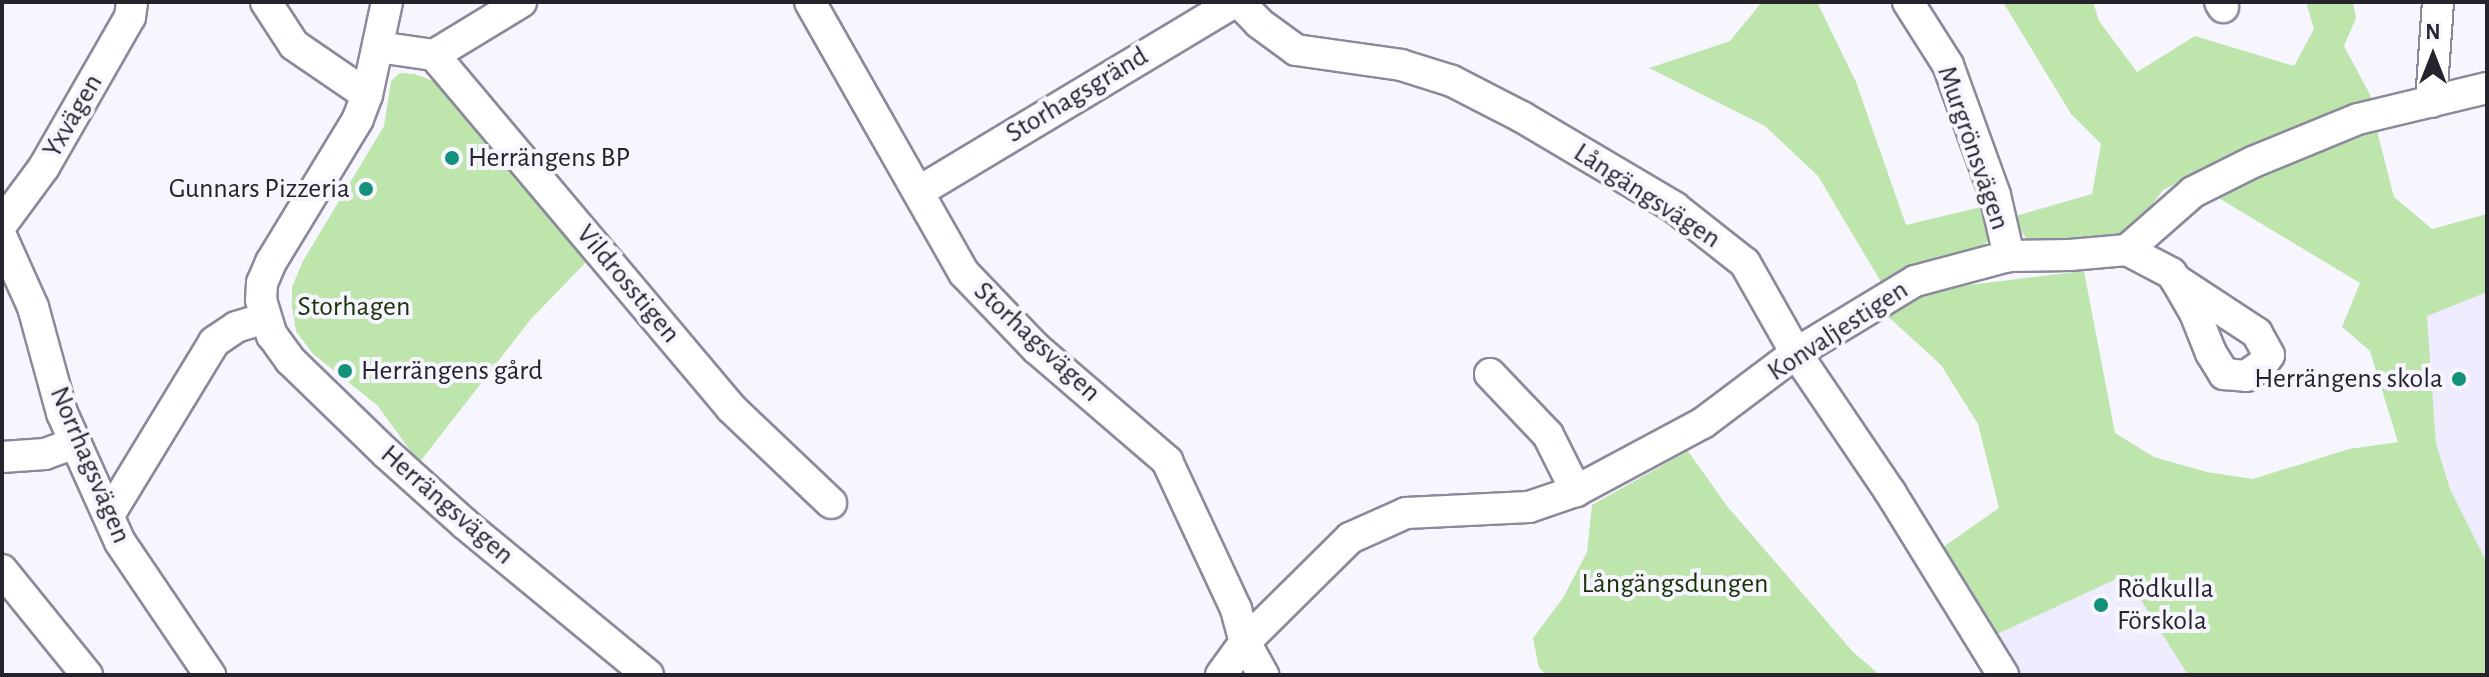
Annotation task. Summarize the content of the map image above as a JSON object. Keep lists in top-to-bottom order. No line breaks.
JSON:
{"streets":{"street":["Storhagsgränd","Yxvägen","Murgrönsvägen","Långängsvägen","Vildrosstigen","Konvaljestigen","Storhagsvägen","Norrhagsvägen","Herrängsvägen"]},"crossings":[["Storhagsgränd","Långängsvägen"],["Storhagsgränd","Storhagsvägen"],["Murgrönsvägen","Konvaljestigen"],["Långängsvägen","Konvaljestigen"],["Konvaljestigen","Storhagsvägen"]],"parks":["Storhagen","Långängsdungen"],"places":["Herrängens BP","Gunnars Pizzeria","Herrängens gård","Herrängens skola","Rödkulla Förskola"],"north":"top"}
